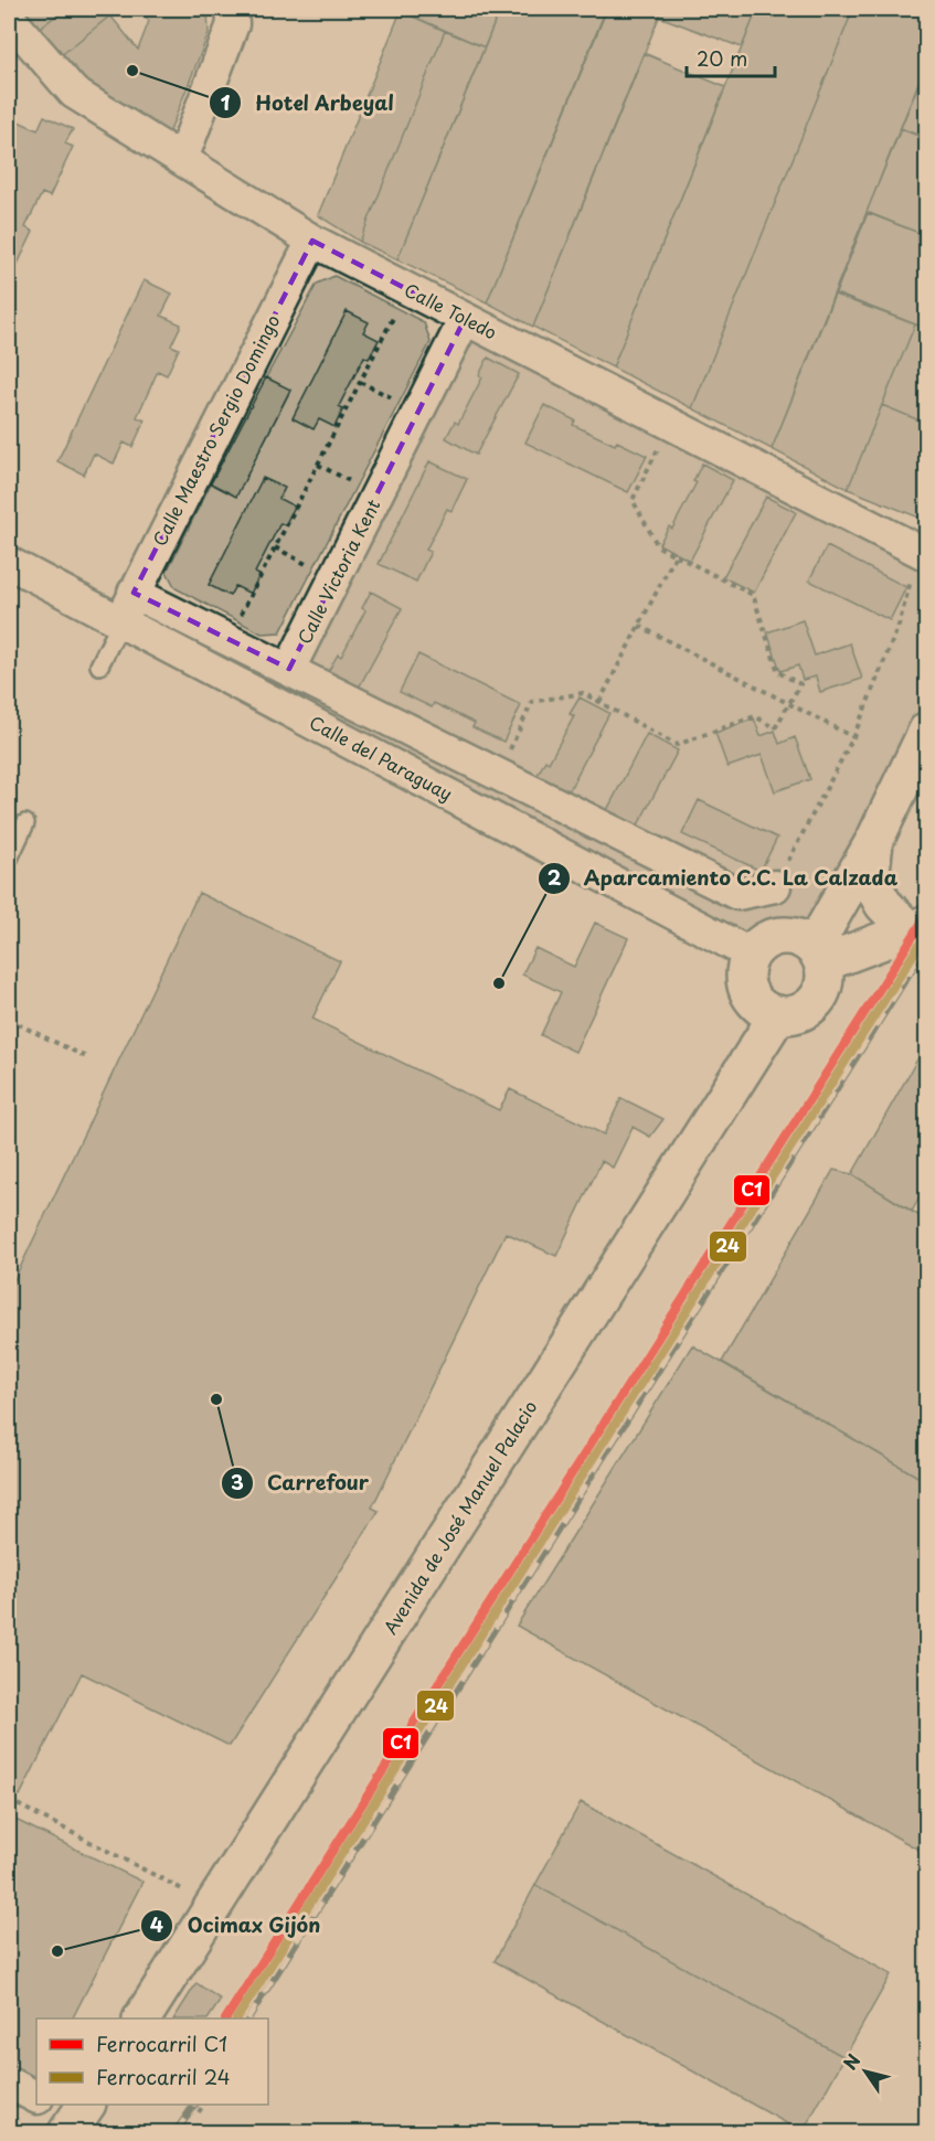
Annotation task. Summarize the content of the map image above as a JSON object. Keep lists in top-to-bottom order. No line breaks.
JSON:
{"streets":{"street":["Calle Toledo","Calle Maestro Sergio Domingo","Calle Victoria Kent","Calle del Paraguay","Avenida de José Manuel Palacio"]},"crossings":[["Calle Toledo","Calle Maestro Sergio Domingo"],["Calle Toledo","Calle Victoria Kent"],["Calle Maestro Sergio Domingo","Calle del Paraguay"],["Calle Victoria Kent","Calle del Paraguay"],["Calle del Paraguay","Avenida de José Manuel Palacio"]],"places":["Hotel Arbeyal","Aparcamiento C.C. La Calzada","Carrefour","Ocimax Gijón"],"lines":["rail line C1","rail line 24"],"legend":["Ferrocarril C1","Ferrocarril 24"],"scale_bar":"20 m","north":"top left"}
